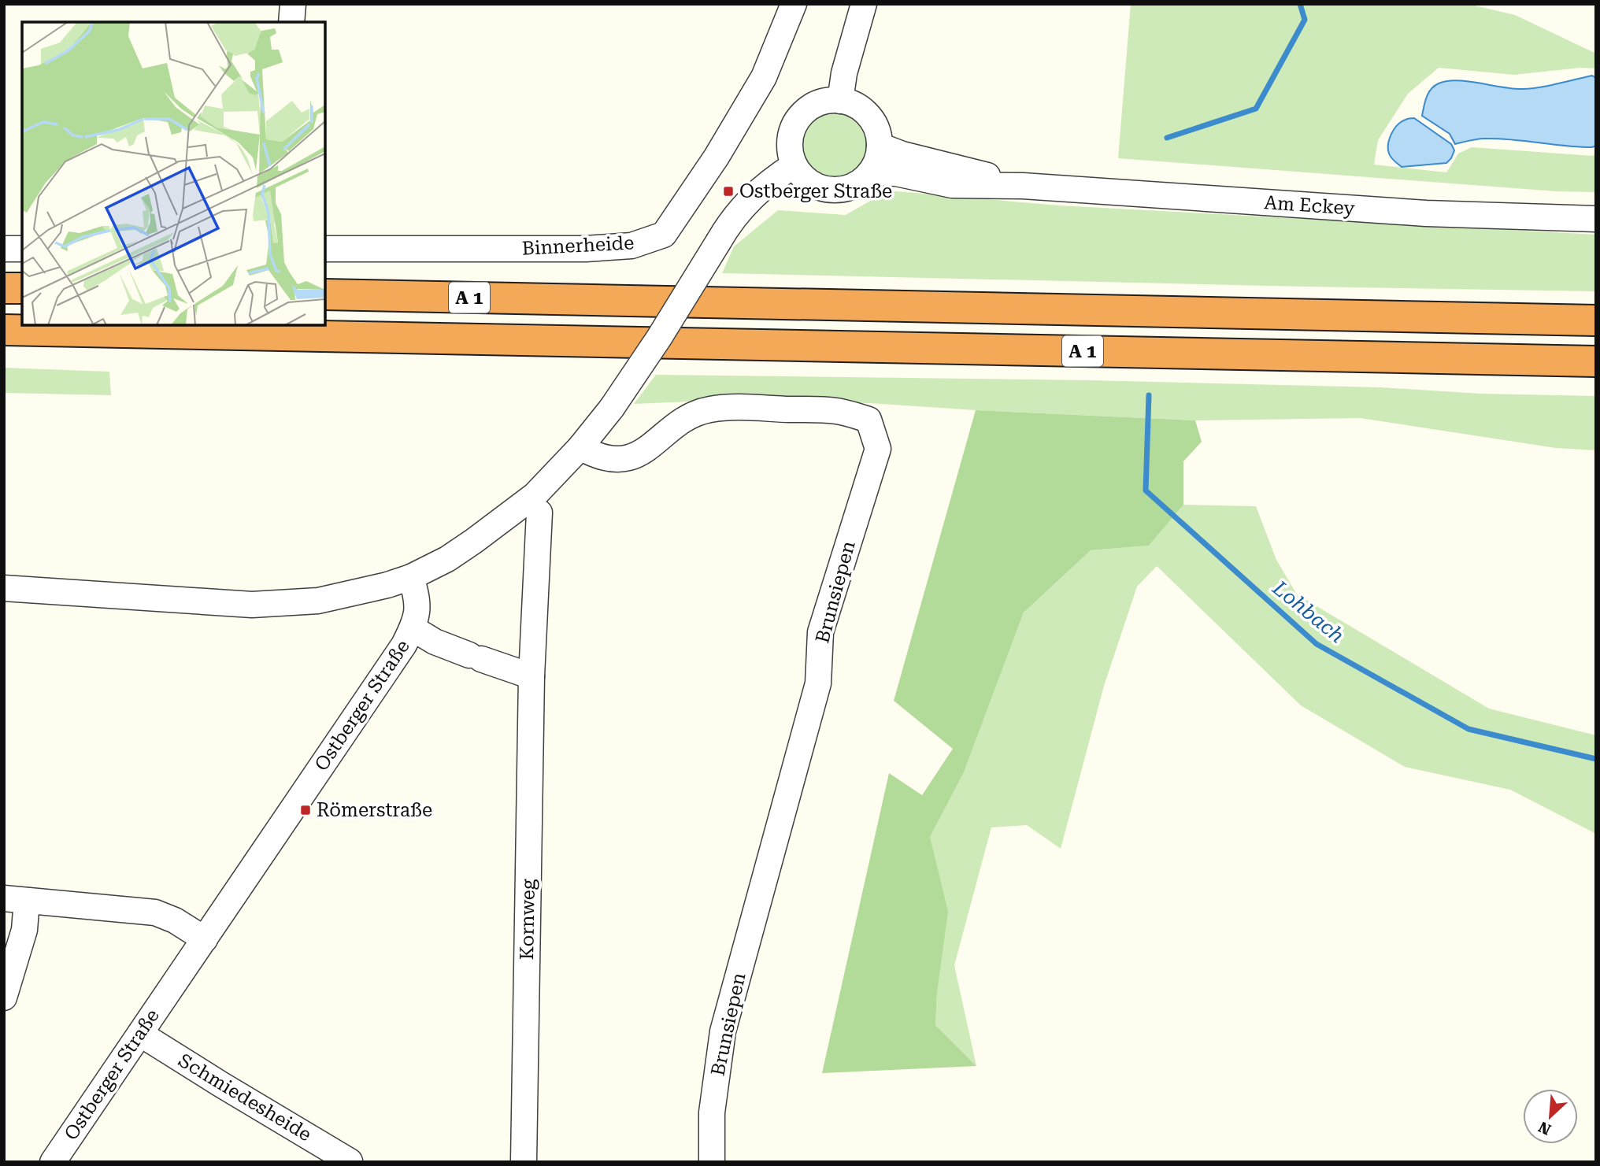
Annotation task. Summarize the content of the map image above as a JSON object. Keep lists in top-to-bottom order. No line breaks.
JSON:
{"streets":{"highway":["A 1"],"street":["Am Eckey","Binnerheide","Brunsiepen","Ostberger Straße","Kornweg","Schmiedesheide"]},"crossings":[["Ostberger Straße","Schmiedesheide"]],"water":["Lohbach"],"places":{"transit":["Ostberger Straße","Römerstraße"]},"north":"bottom left"}
